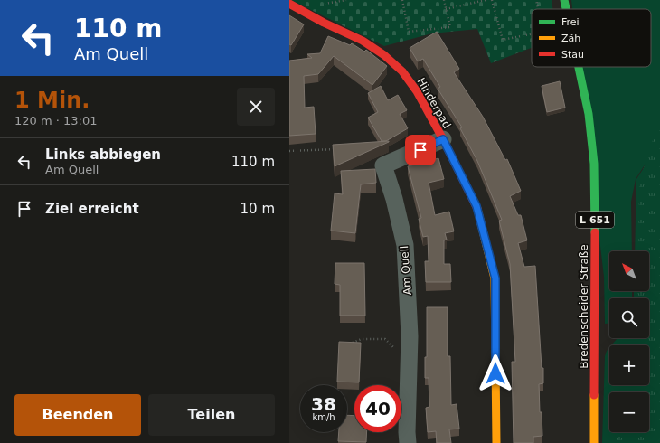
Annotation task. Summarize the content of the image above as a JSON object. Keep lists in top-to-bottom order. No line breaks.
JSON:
{"streets":{"street":["Hinderpad","L 651","Am Quell","Bredenscheider Straße"]},"crossings":[["Hinderpad","Am Quell"]],"legend":["Frei","Zäh","Stau"],"north":"top left","page":{"turn":["110 m","Am Quell"],"heading":["1 Min.","120 m · 13:01"],"list":[{"name":"Links abbiegen","note":"Am Quell","value":"110 m"},{"name":"Ziel erreicht","value":"10 m"}],"map_buttons":["+","−"],"speed":"38 km/h","limit":"40","buttons":["Beenden","Teilen"]}}
